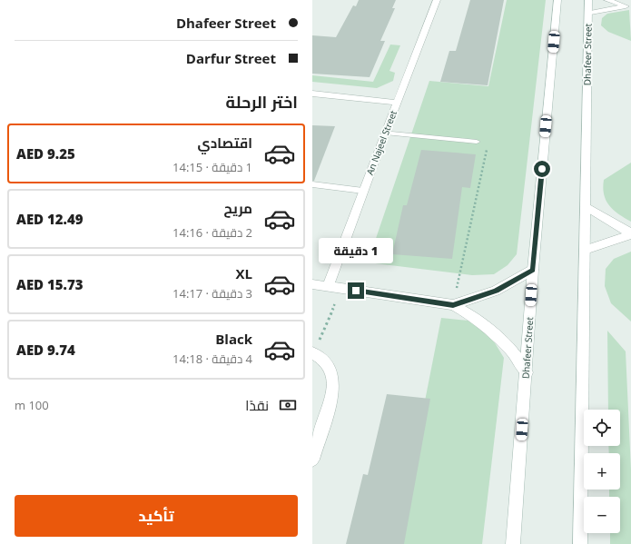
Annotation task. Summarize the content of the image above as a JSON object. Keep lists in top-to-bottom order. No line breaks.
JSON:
{"streets":{"main road":["Dhafeer Street","An Najeel Street"]},"page":{"banner":["Dhafeer Street","Darfur Street"],"heading":"اختر الرحلة","list":[{"name":"اقتصادي","note":"1 دقيقة · 14:15","value":"AED 9.25"},{"name":"مريح","note":"2 دقيقة · 14:16","value":"AED 12.49"},{"name":"XL","note":"3 دقيقة · 14:17","value":"AED 15.73"},{"name":"Black","note":"4 دقيقة · 14:18","value":"AED 9.74"}],"bubble":"1 دقيقة","pay":["نقدًا","100 m"],"map_buttons":["+","−"],"buttons":"تأكيد"}}
